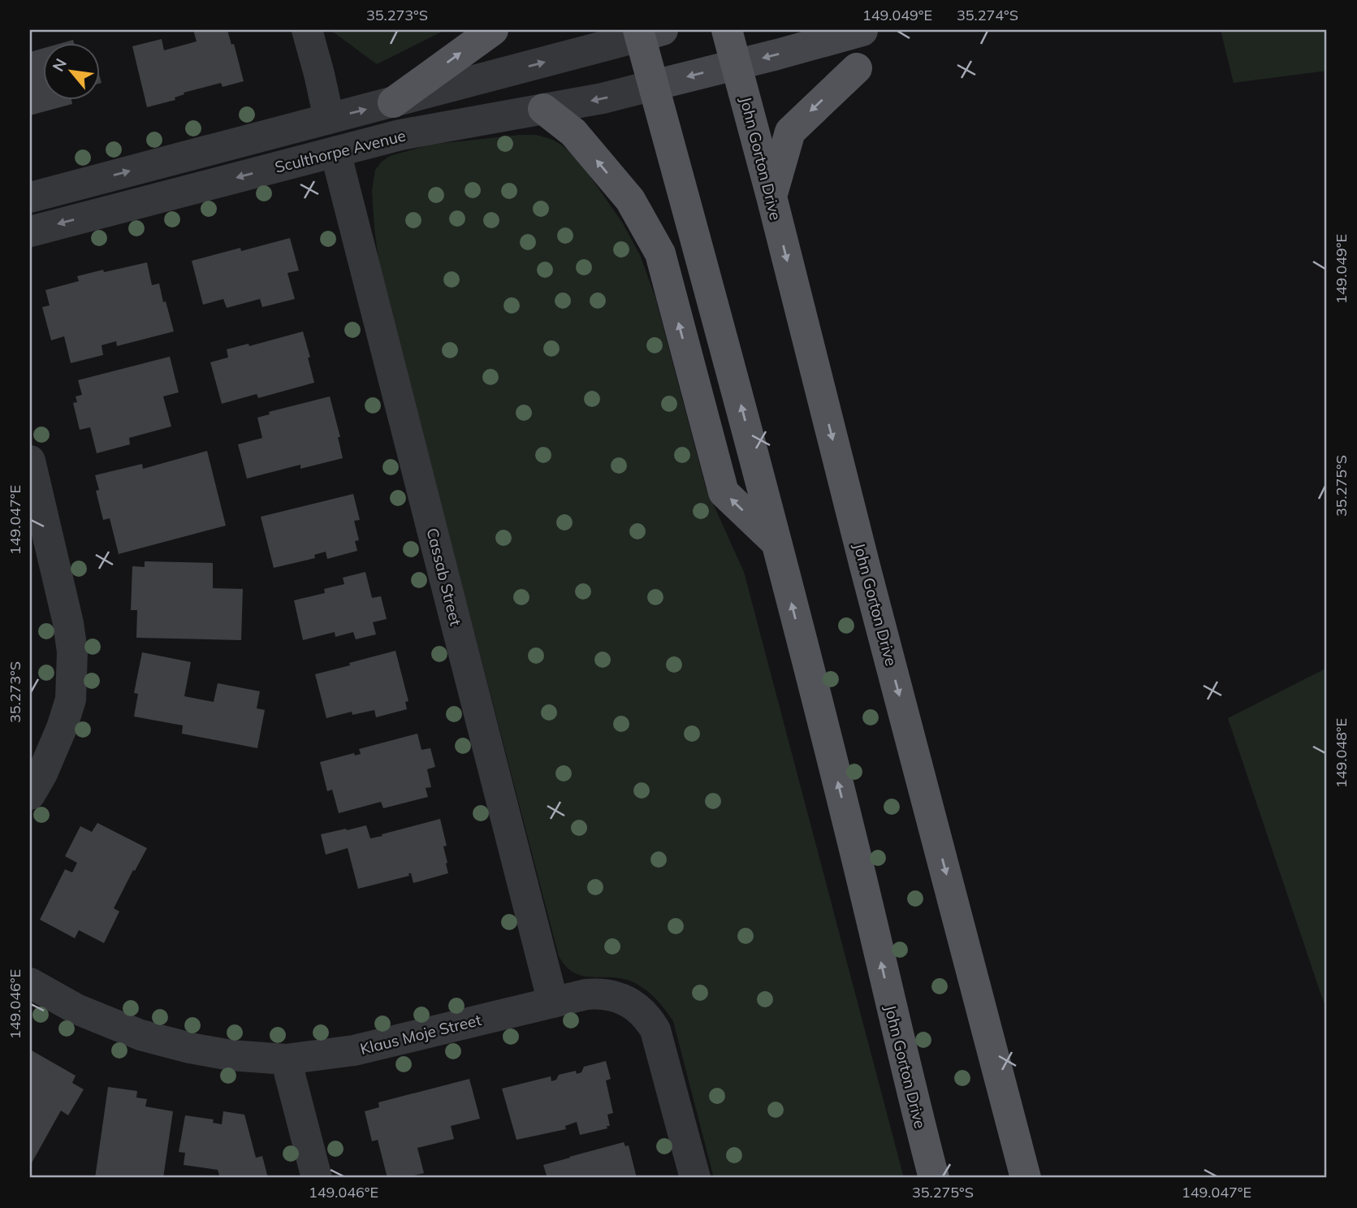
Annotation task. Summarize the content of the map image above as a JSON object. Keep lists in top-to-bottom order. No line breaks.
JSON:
{"streets":{"main road":["John Gorton Drive"],"street":["Sculthorpe Avenue","Cassab Street","Klaus Moje Street"]},"crossings":[["Sculthorpe Avenue","John Gorton Drive"],["Sculthorpe Avenue","Cassab Street"],["Cassab Street","Klaus Moje Street"]],"north":"top left","coordinates":["35.273°S","149.049°E","35.274°S","35.275°S","149.047°E","149.048°E","149.046°E"]}
